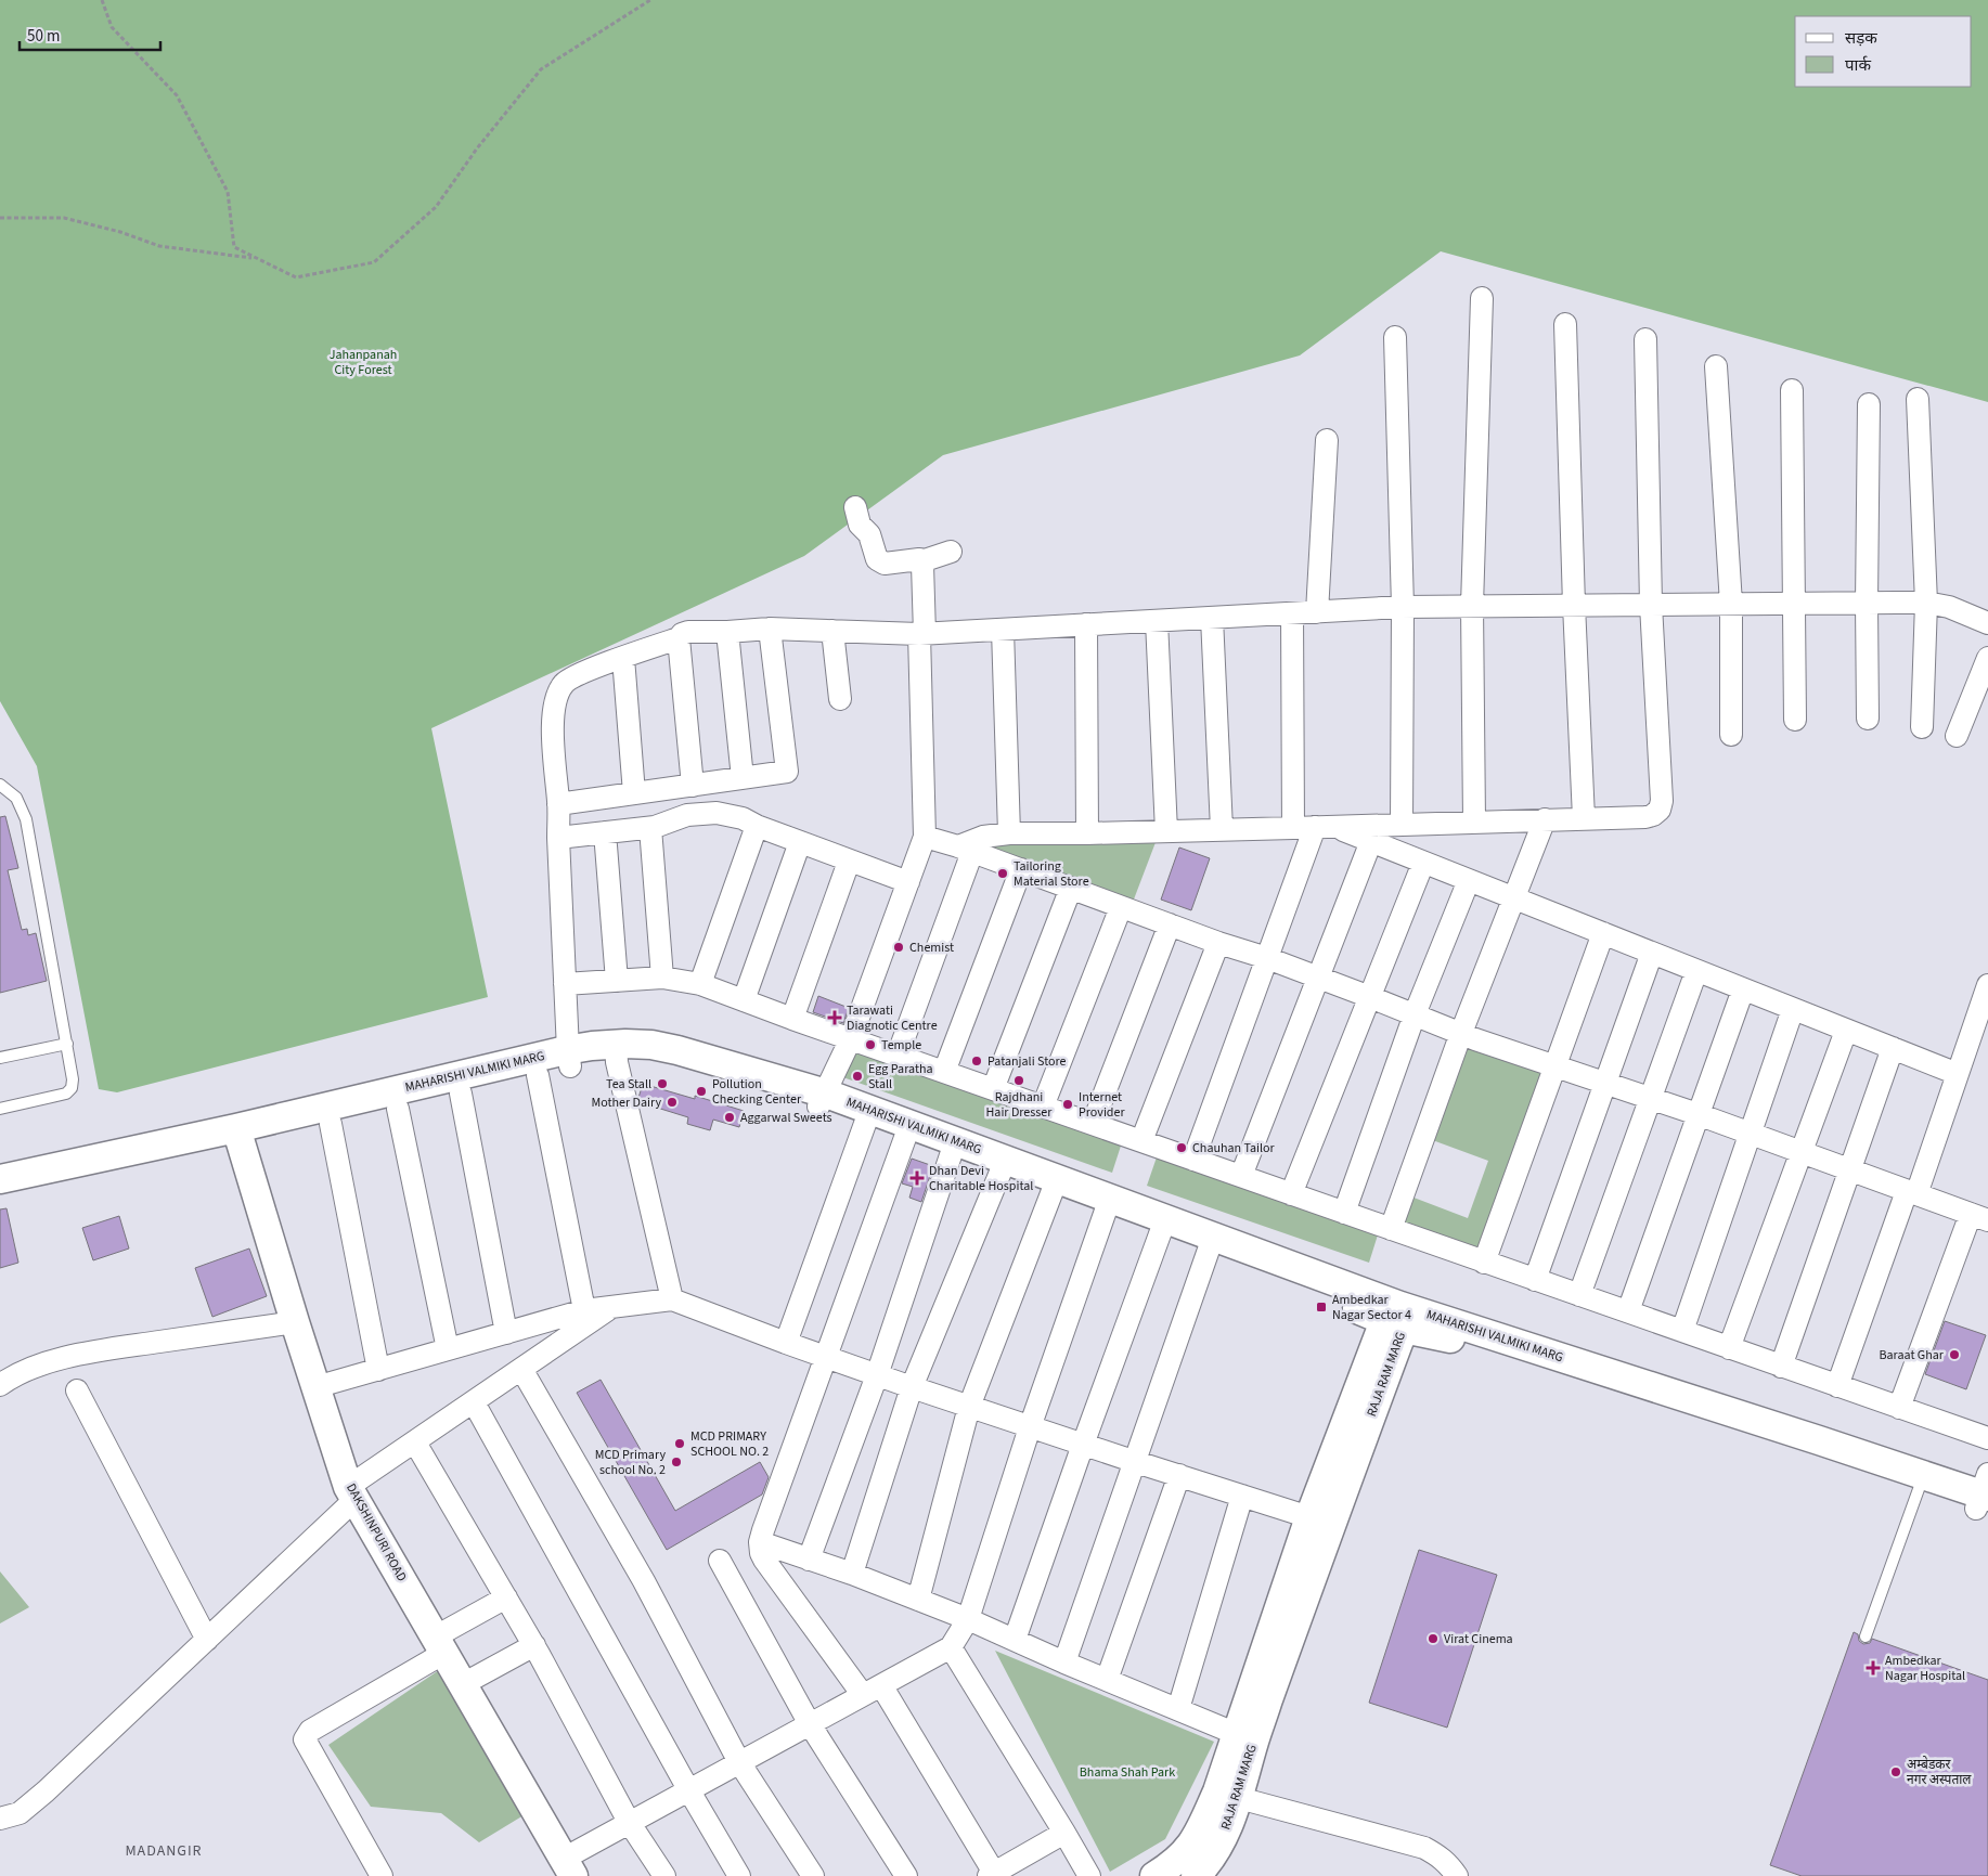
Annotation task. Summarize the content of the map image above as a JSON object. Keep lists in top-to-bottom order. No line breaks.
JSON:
{"streets":{"street":["MAHARISHI VALMIKI MARG","RAJA RAM MARG","DAKSHINPURI ROAD"]},"crossings":[["MAHARISHI VALMIKI MARG","RAJA RAM MARG"],["MAHARISHI VALMIKI MARG","DAKSHINPURI ROAD"]],"districts":["MADANGIR"],"parks":["Jahanpanah City Forest","Bhama Shah Park"],"places":{"other":["Tailoring Material Store","Chemist","Temple","Patanjali Store","Egg Paratha Stall","Rajdhani Hair Dresser","Tea Stall","Pollution Checking Center","Mother Dairy","Internet Provider","Aggarwal Sweets","Chauhan Tailor","Baraat Ghar","MCD PRIMARY SCHOOL NO. 2","MCD Primary school No. 2","Virat Cinema","अम्बेडकर नगर अस्पताल"],"health":["Tarawati Diagnotic Centre","Dhan Devi Charitable Hospital","Ambedkar Nagar Hospital"],"transit":["Ambedkar Nagar Sector 4"]},"legend":["सड़क","पार्क"],"scale_bar":"50 m"}
